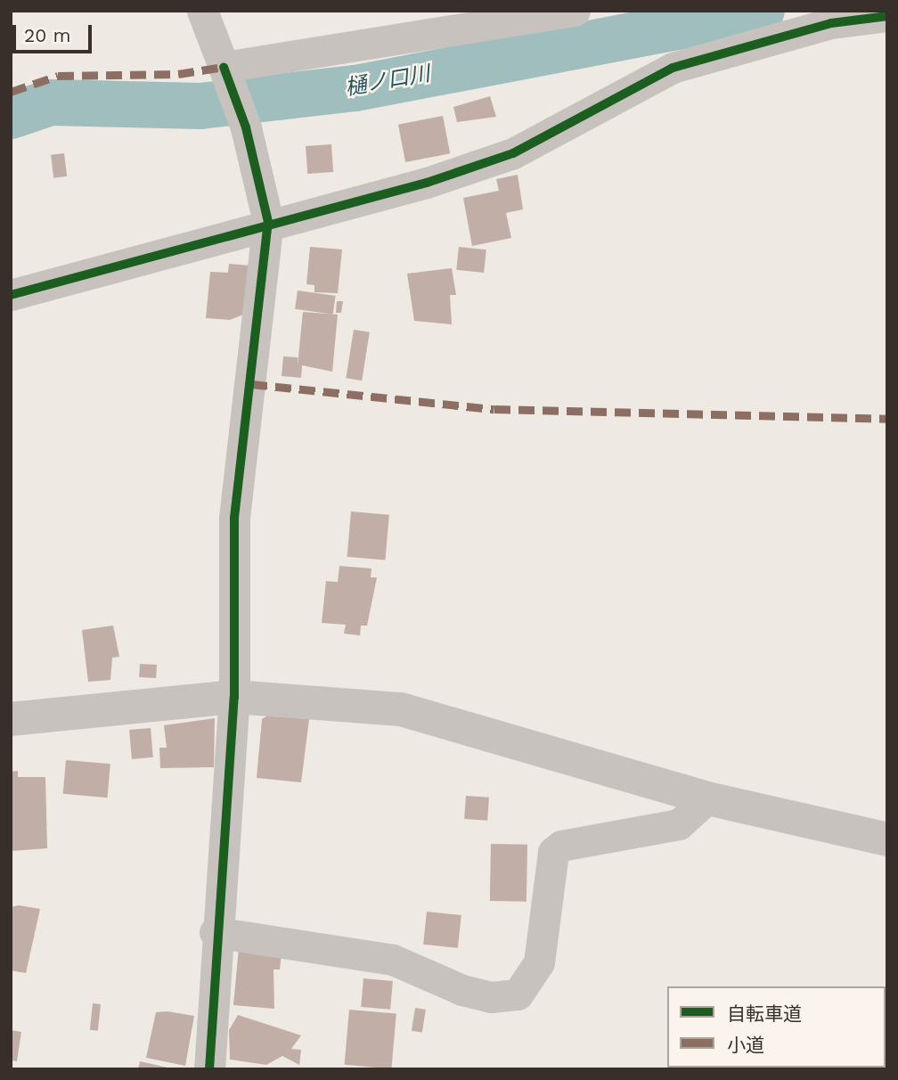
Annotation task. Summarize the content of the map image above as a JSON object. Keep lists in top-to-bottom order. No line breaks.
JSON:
{"water":["樋ノ口川"],"legend":["自転車道","小道"],"scale_bar":"20 m"}
